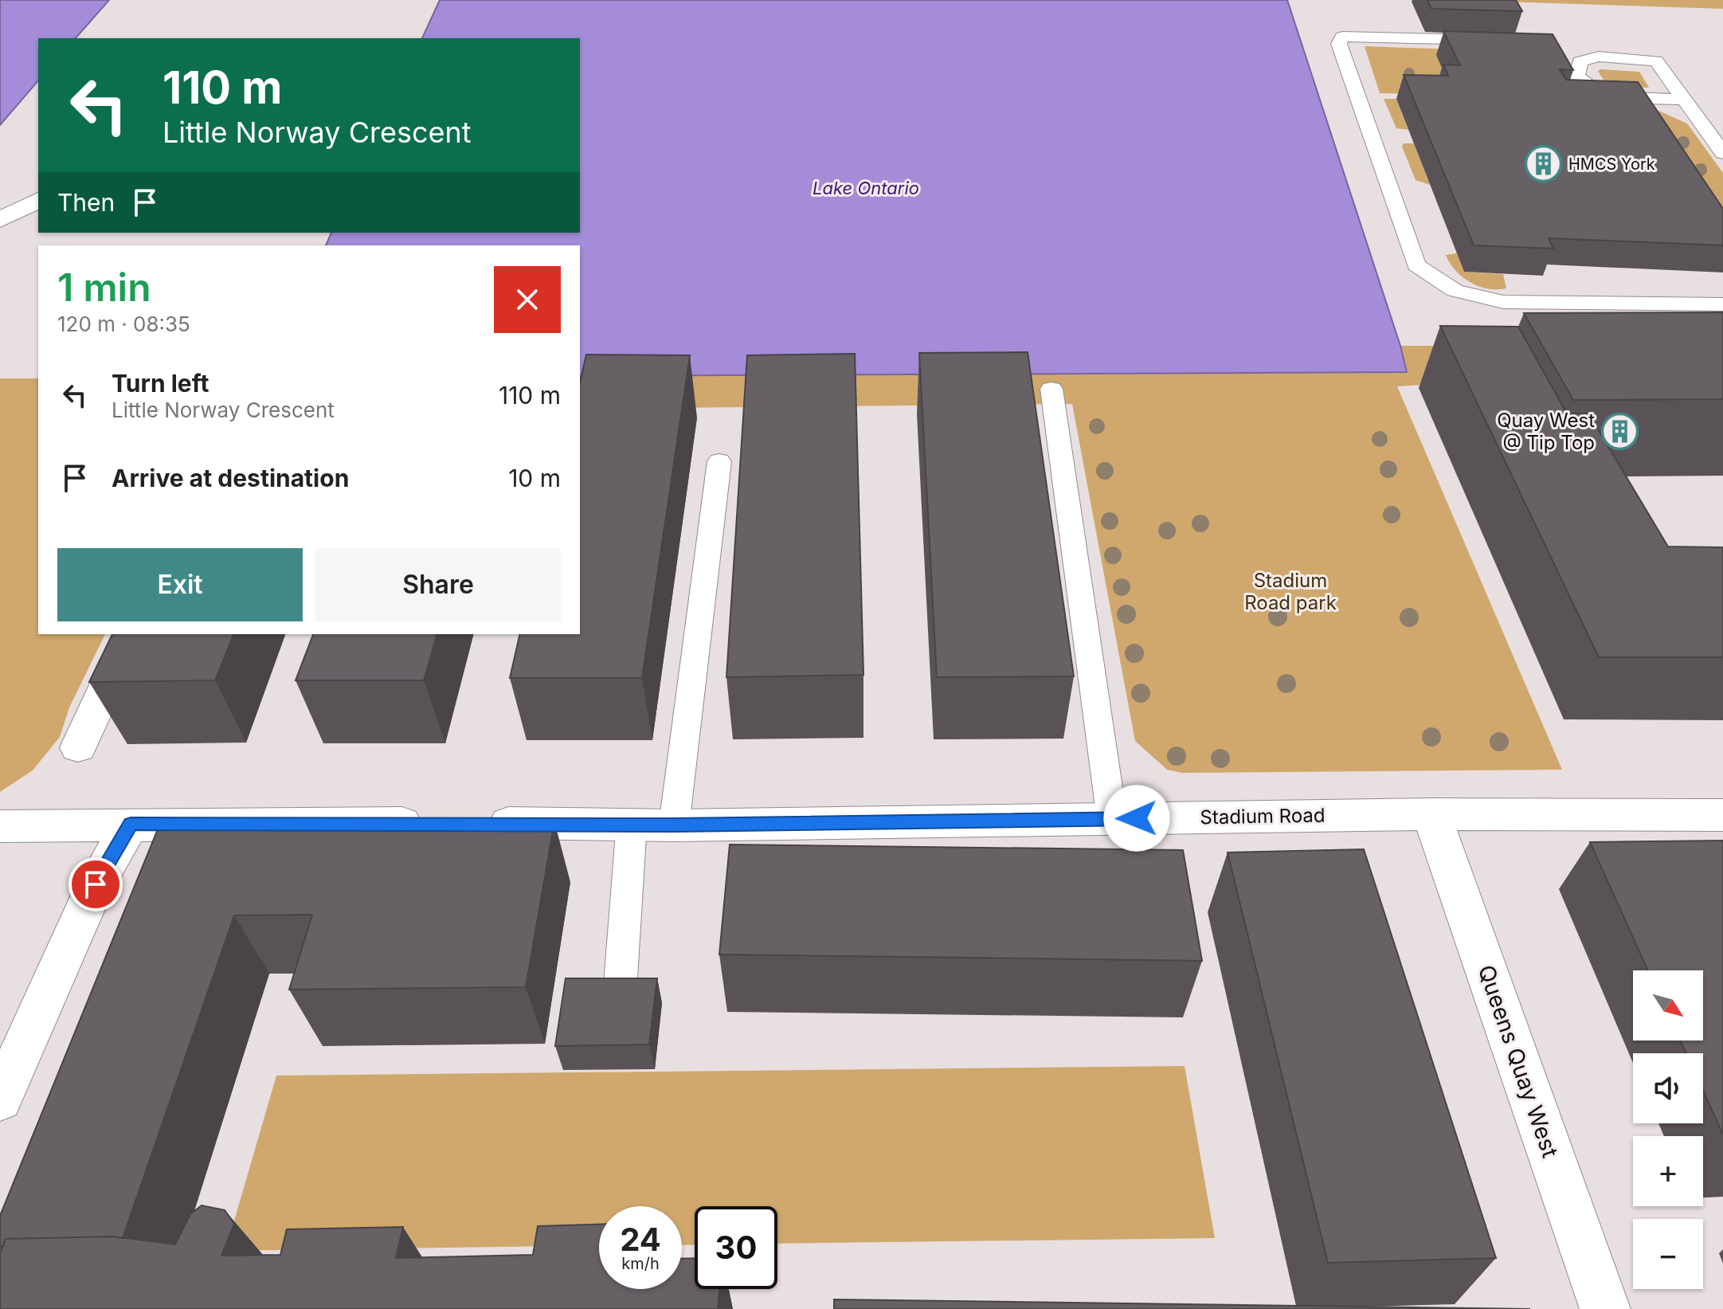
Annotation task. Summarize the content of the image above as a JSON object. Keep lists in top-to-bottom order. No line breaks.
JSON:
{"streets":{"street":["Stadium Road","Queens Quay West"]},"crossings":[["Stadium Road","Queens Quay West"]],"water":["Lake Ontario"],"parks":["Stadium Road park"],"places":{"building":["HMCS York","Quay West @ Tip Top"]},"north":"bottom right","page":{"turn":["110 m","Little Norway Crescent"],"then":"Then","heading":["1 min","120 m · 08:35"],"list":[{"name":"Turn left","note":"Little Norway Crescent","value":"110 m"},{"name":"Arrive at destination","value":"10 m"}],"buttons":["Exit","Share"],"map_buttons":["+","−"],"speed":"24 km/h","limit":"30"}}
